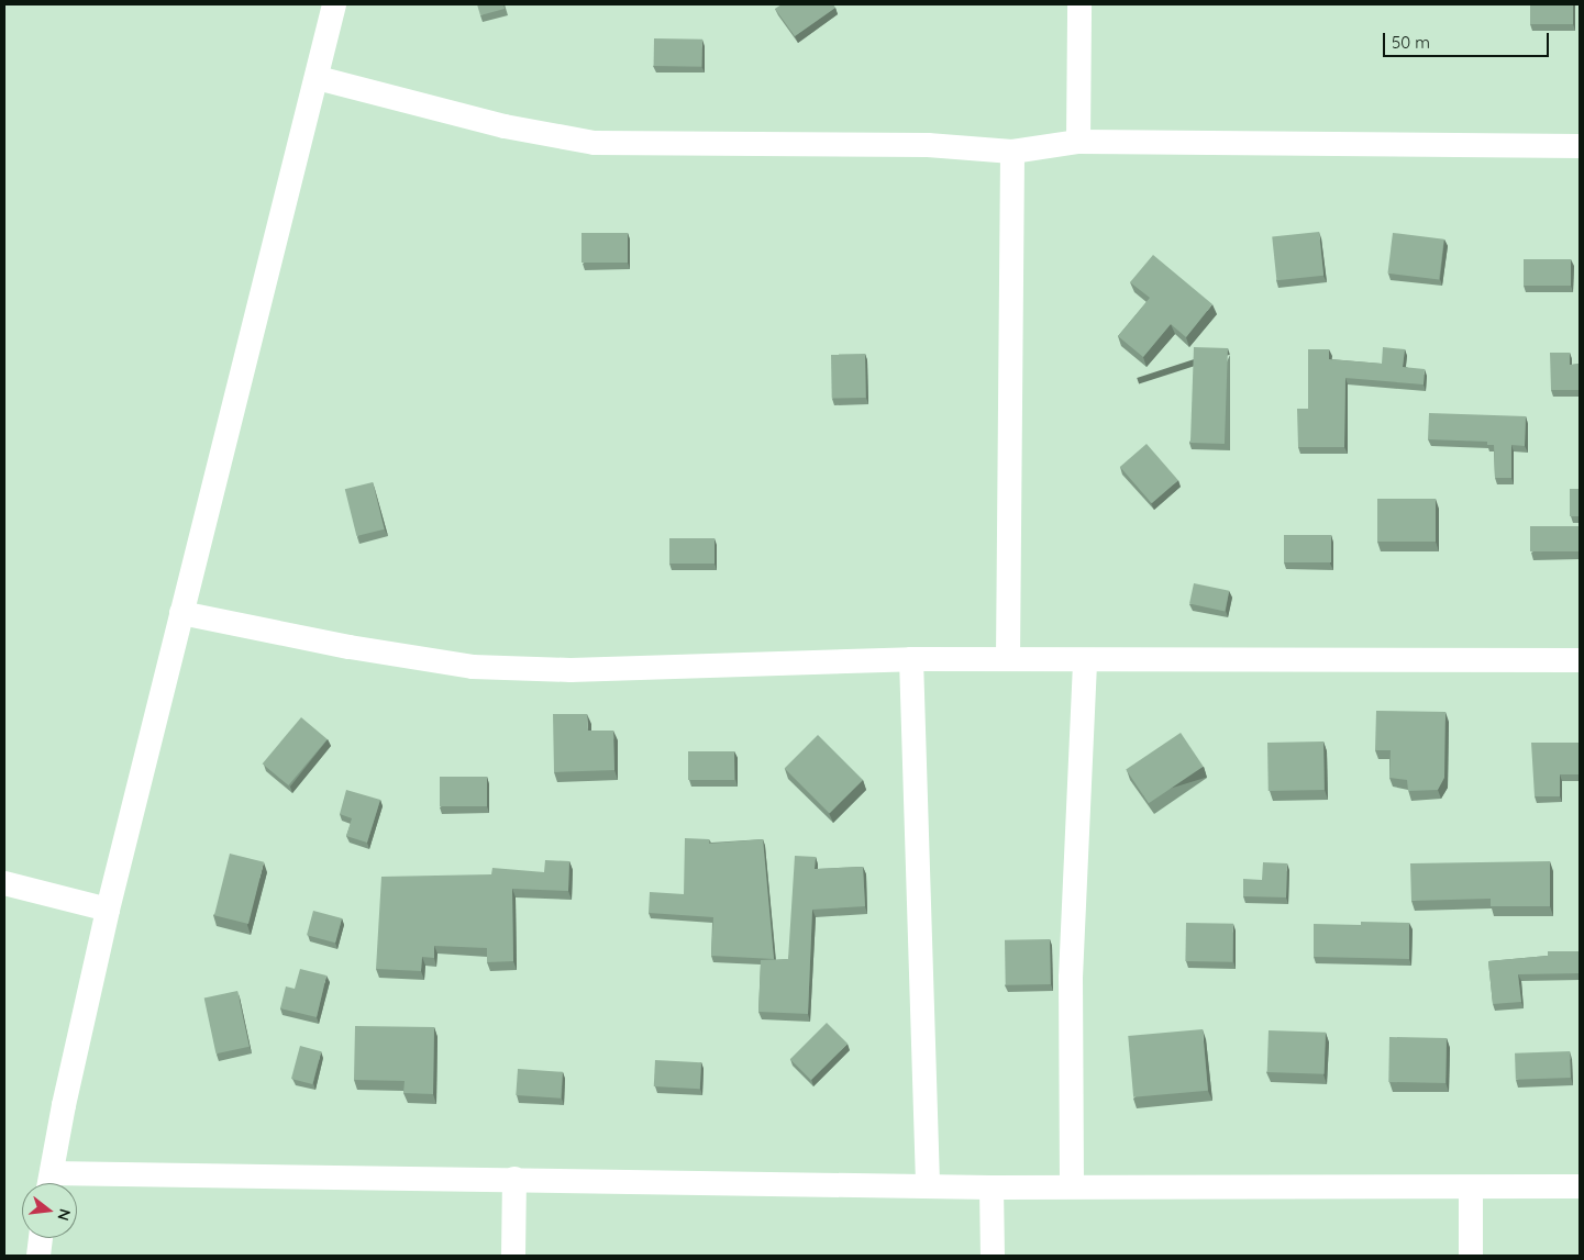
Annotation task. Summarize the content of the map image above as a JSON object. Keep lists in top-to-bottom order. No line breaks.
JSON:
{"scale_bar":"50 m","north":"right"}
